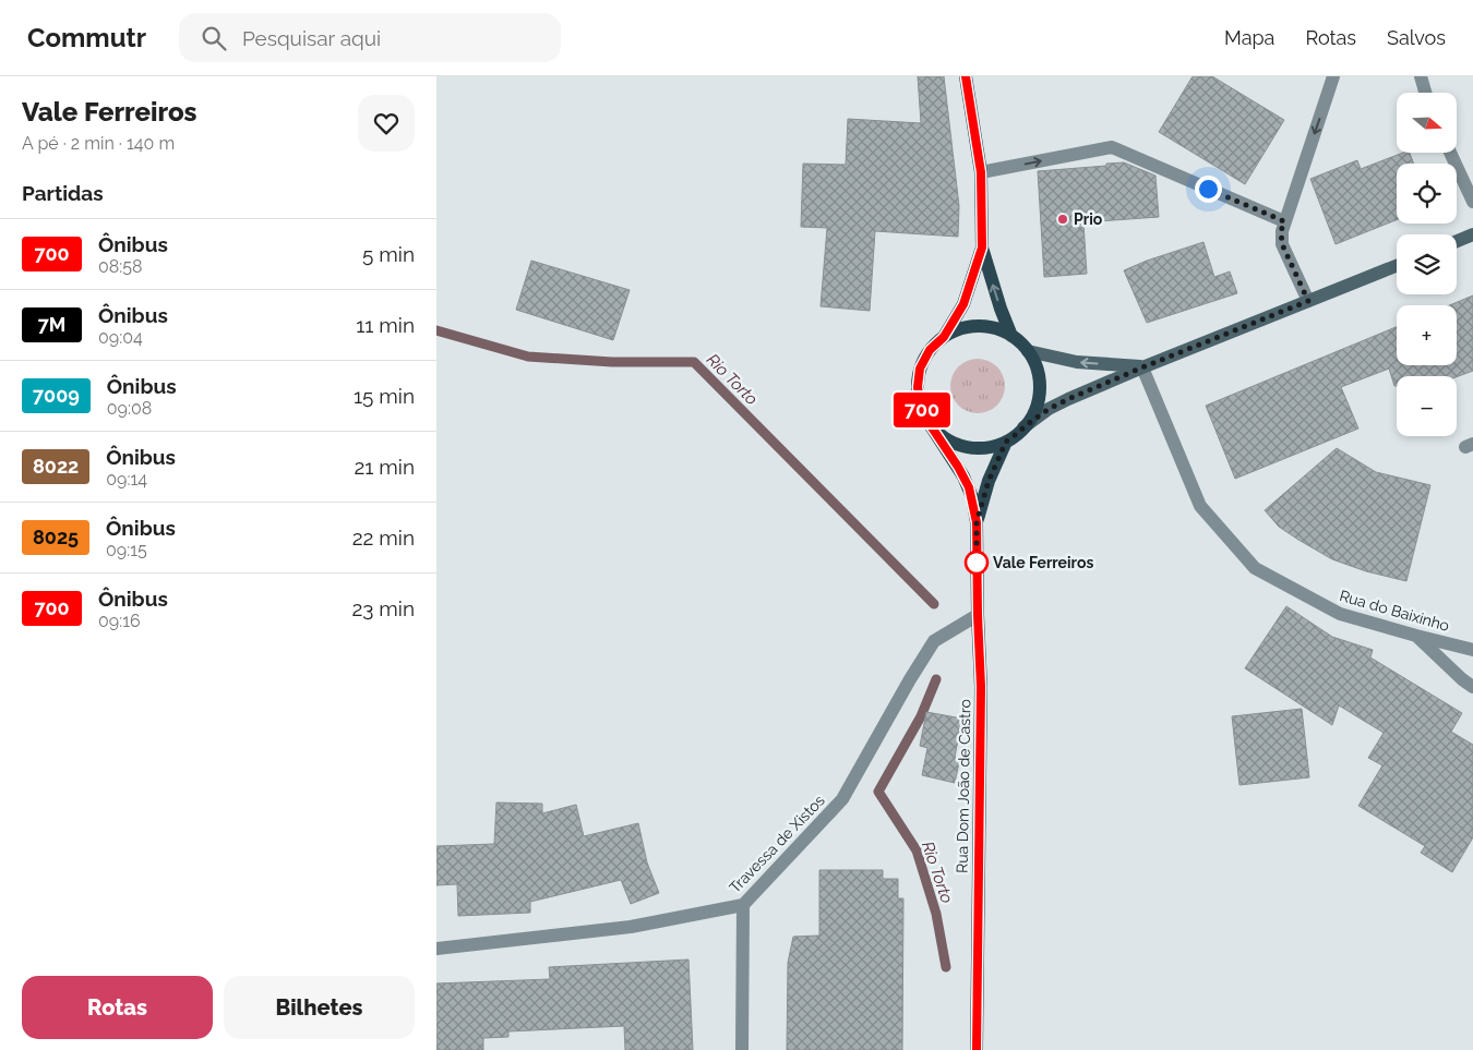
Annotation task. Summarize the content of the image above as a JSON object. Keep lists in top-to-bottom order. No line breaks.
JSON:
{"streets":{"main road":["Rua Dom João de Castro"],"street":["Rua do Baixinho","Travessa de Xistos"]},"crossings":[["Rua Dom João de Castro","Travessa de Xistos"]],"water":["Rio Torto"],"places":["Prio","Vale Ferreiros"],"lines":["bus line 700"],"north":"right","page":{"header":"Commutr","search":"Pesquisar aqui","nav":["Mapa","Rotas","Salvos"],"heading":[["Vale Ferreiros","A pé · 2 min · 140 m"],"Partidas"],"on_map":"700","map_buttons":["+","−"],"list":[{"mark":"700","name":"Ônibus","note":"08:58","value":"5 min"},{"mark":"7M","name":"Ônibus","note":"09:04","value":"11 min"},{"mark":"7009","name":"Ônibus","note":"09:08","value":"15 min"},{"mark":"8022","name":"Ônibus","note":"09:14","value":"21 min"},{"mark":"8025","name":"Ônibus","note":"09:15","value":"22 min"},{"mark":"700","name":"Ônibus","note":"09:16","value":"23 min"}],"buttons":["Rotas","Bilhetes"]}}
